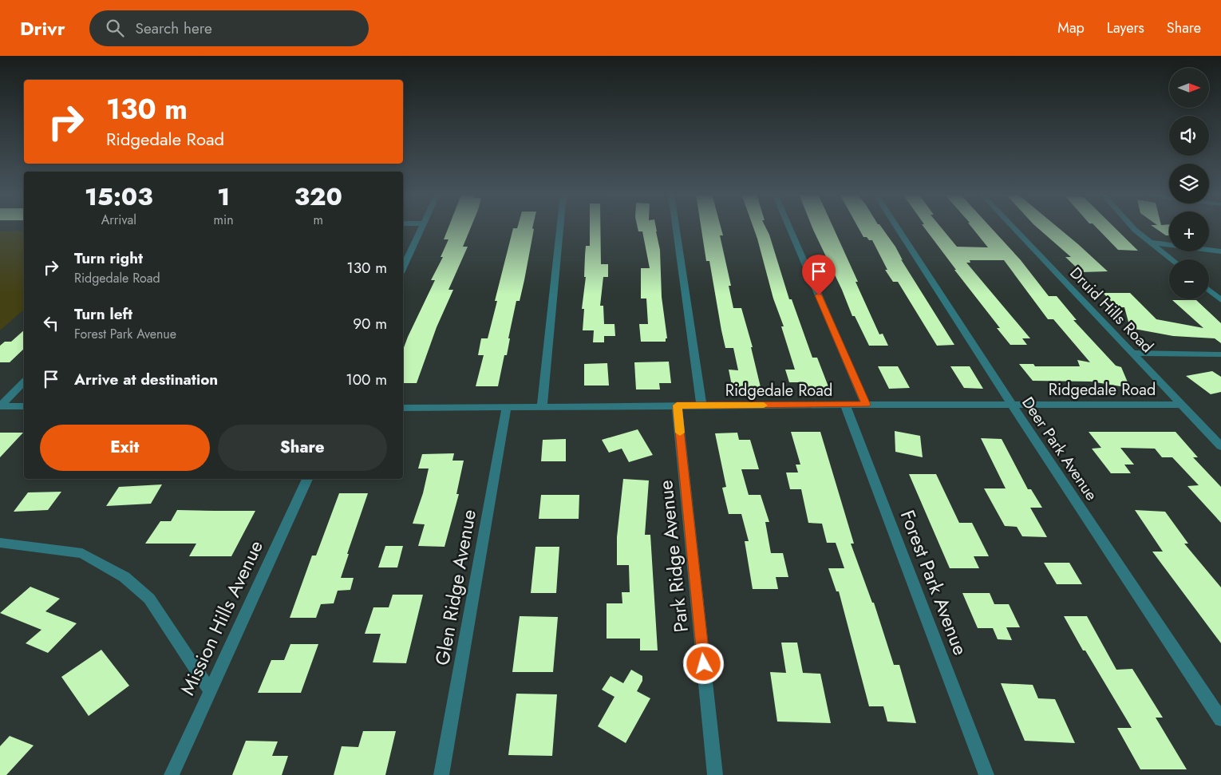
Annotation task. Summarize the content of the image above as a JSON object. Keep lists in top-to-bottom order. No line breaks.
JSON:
{"streets":{"street":["Druid Hills Road","Ridgedale Road","Deer Park Avenue","Park Ridge Avenue","Forest Park Avenue","Glen Ridge Avenue","Mission Hills Avenue"]},"crossings":[["Druid Hills Road","Ridgedale Road"],["Ridgedale Road","Deer Park Avenue"],["Ridgedale Road","Park Ridge Avenue"],["Ridgedale Road","Forest Park Avenue"],["Ridgedale Road","Glen Ridge Avenue"]],"north":"right","page":{"header":"Drivr","search":"Search here","nav":["Map","Layers","Share"],"map_buttons":["+","−"],"turn":["130 m","Ridgedale Road"],"eta":["15:03","Arrival","1","min","320","m"],"list":[{"name":"Turn right","note":"Ridgedale Road","value":"130 m"},{"name":"Turn left","note":"Forest Park Avenue","value":"90 m"},{"name":"Arrive at destination","value":"100 m"}],"buttons":["Exit","Share"]}}
